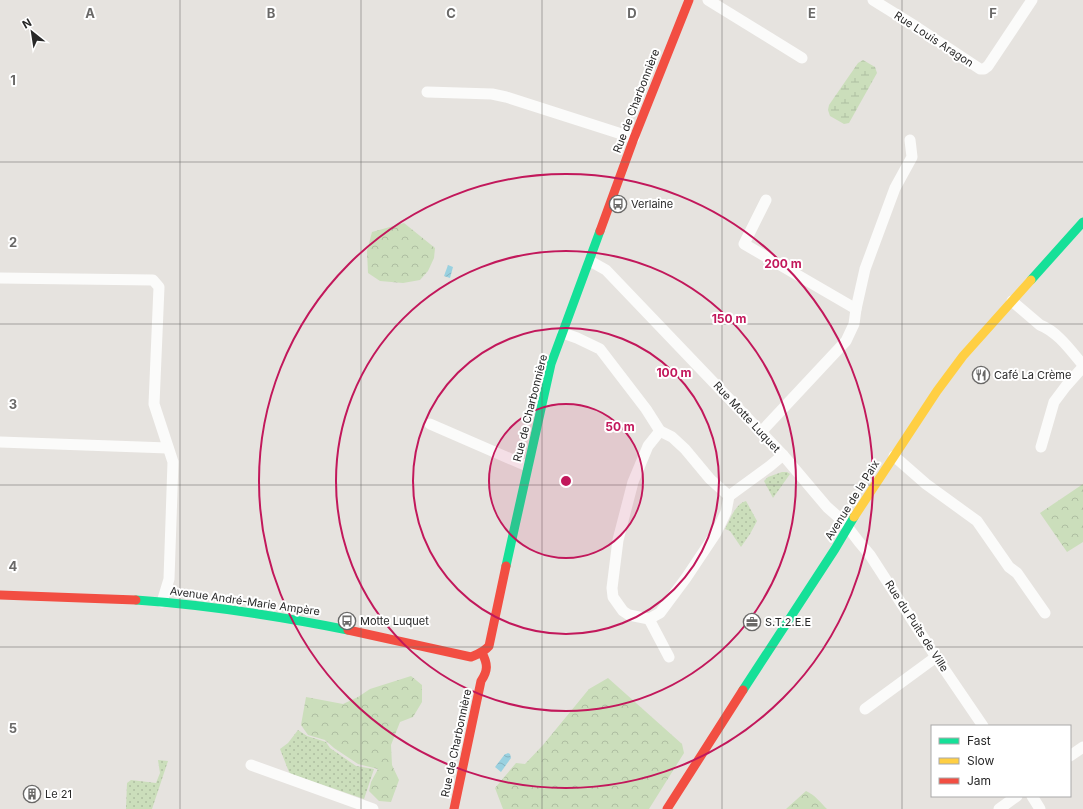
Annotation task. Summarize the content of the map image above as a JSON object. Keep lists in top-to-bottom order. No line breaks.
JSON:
{"streets":{"street":["Rue Louis Aragon","Rue de Charbonnière","Rue Motte Luquet","Avenue de la Paix","Avenue André-Marie Ampère","Rue du Puits de Ville"]},"crossings":[["Rue de Charbonnière","Rue Motte Luquet"],["Rue de Charbonnière","Avenue André-Marie Ampère"],["Rue Motte Luquet","Avenue de la Paix"],["Rue Motte Luquet","Rue du Puits de Ville"],["Avenue de la Paix","Rue du Puits de Ville"]],"places":{"bus stop":["Verlaine","Motte Luquet"],"restaurant":["Café La Crème"],"office":["S.T.2.E.E"],"building":["Le 21"]},"legend":["Fast","Slow","Jam"],"north":"top left","grid":{"columns":["A","B","C","D","E","F"],"rows":["1","2","3","4","5"]},"rings":["200 m","150 m","100 m","50 m"]}
